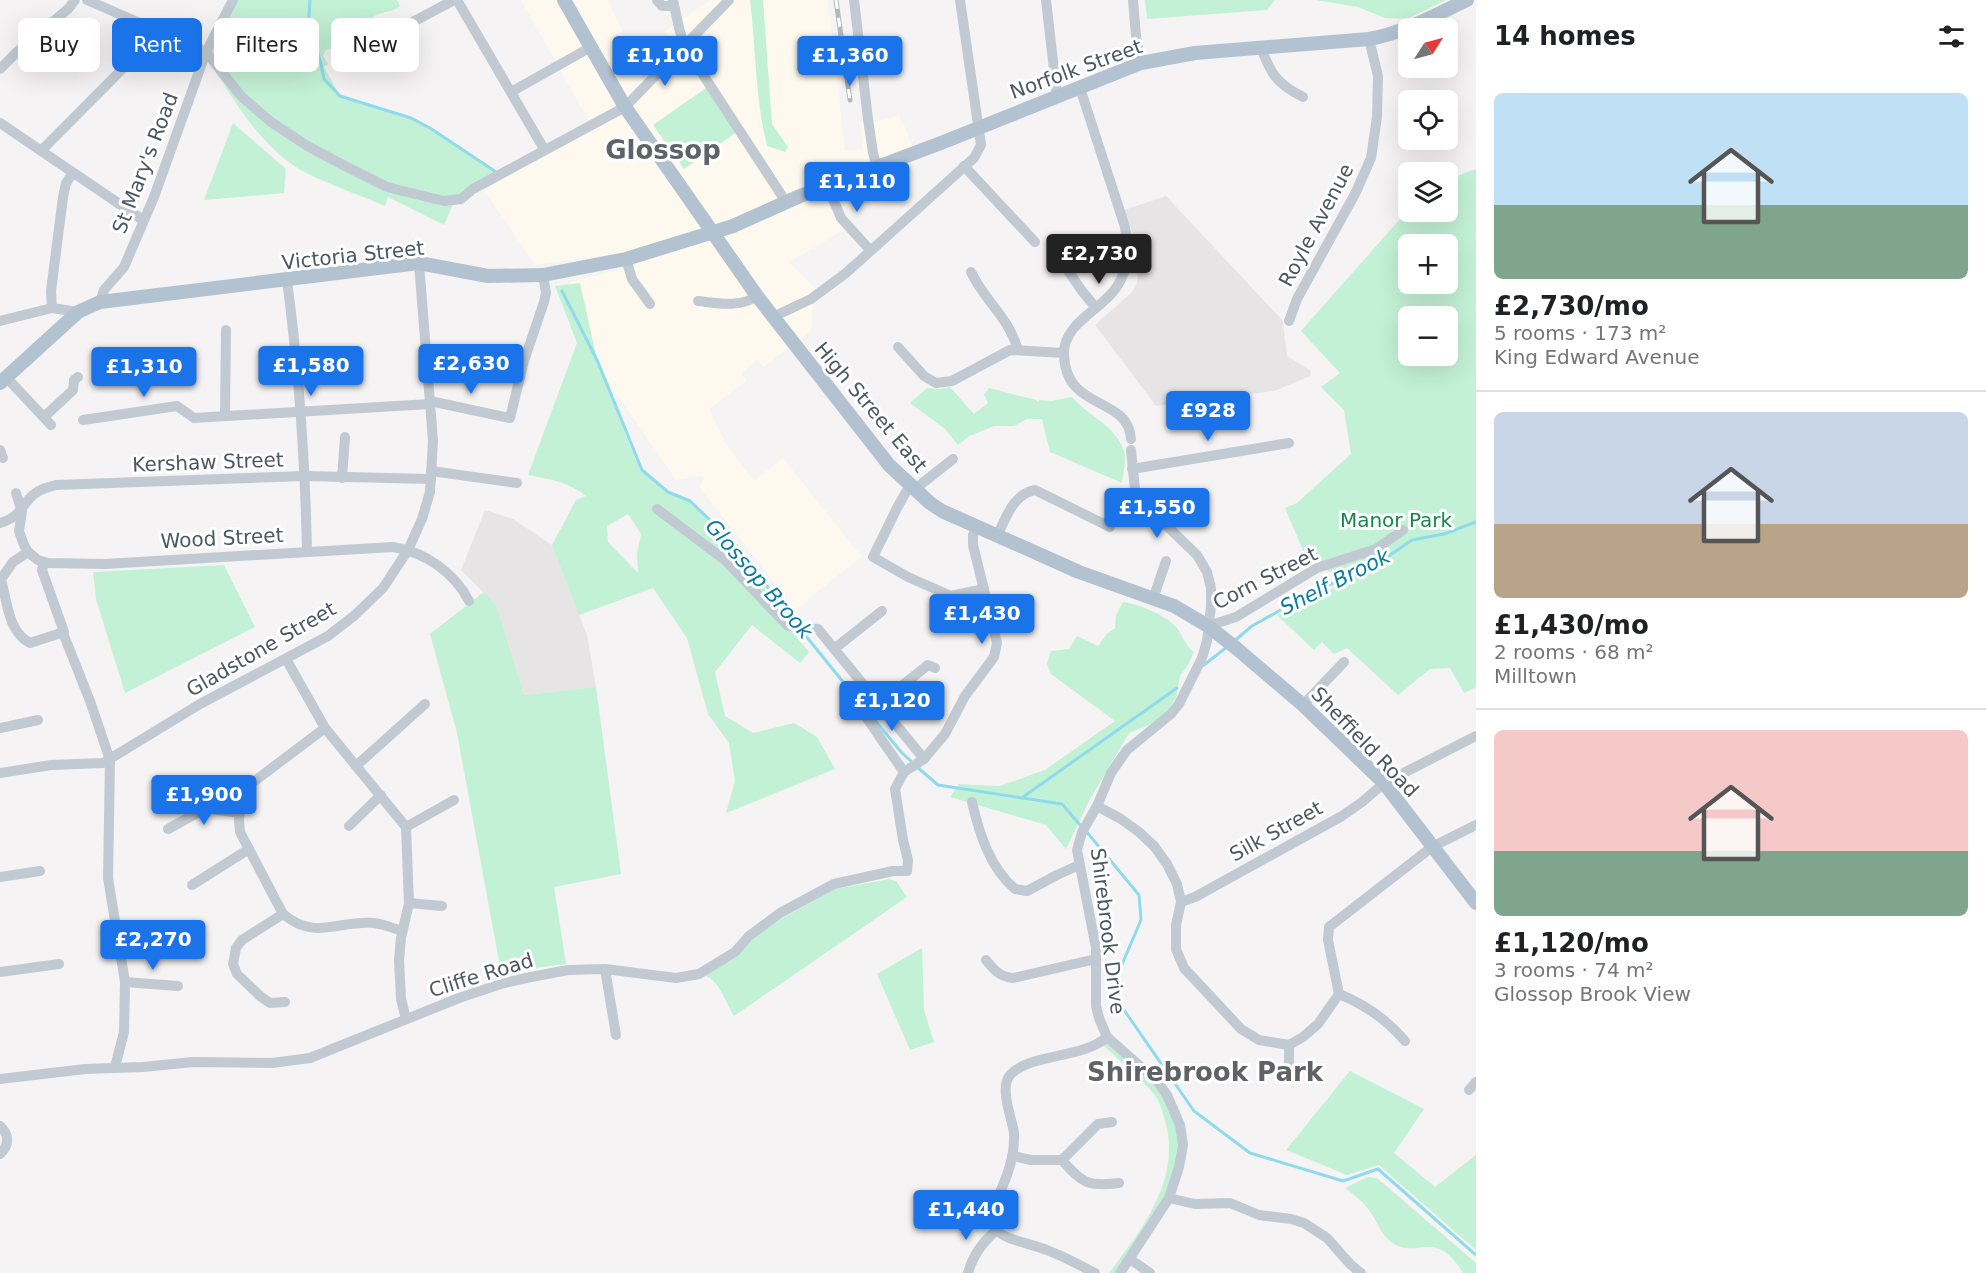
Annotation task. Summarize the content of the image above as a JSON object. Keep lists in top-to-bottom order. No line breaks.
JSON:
{"streets":{"main road":["Norfolk Street","Victoria Street","High Street East","Sheffield Road"],"street":["St Mary's Road","Royle Avenue","Kershaw Street","Wood Street","Corn Street","Gladstone Street","Silk Street","Shirebrook Drive","Cliffe Road"]},"crossings":[["Norfolk Street","Royle Avenue"],["Norfolk Street","Victoria Street"],["Norfolk Street","High Street East"],["St Mary's Road","Victoria Street"],["Victoria Street","High Street East"],["Victoria Street","Gladstone Street"],["High Street East","Corn Street"],["High Street East","Sheffield Road"],["High Street East","Shirebrook Drive"],["Kershaw Street","Gladstone Street"],["Wood Street","Gladstone Street"],["Corn Street","Sheffield Road"],["Corn Street","Shirebrook Drive"],["Sheffield Road","Silk Street"],["Sheffield Road","Shirebrook Drive"]],"districts":["Glossop","Shirebrook Park"],"water":["Glossop Brook","Shelf Brook"],"parks":["Manor Park"],"north":"top right","page":{"heading":"14 homes","map_buttons":["+","−"],"chip":["Buy","Rent","Filters","New"],"price":["£1,100","£1,360","£1,110","£2,730","£2,630","£1,580","£1,310","£928","£1,550","£1,430","£1,120","£1,900","£2,270","£1,440"],"list":[{"name":"£2,730/mo","note":"5 rooms · 173 m² · King Edward Avenue"},{"name":"£1,430/mo","note":"2 rooms · 68 m² · Milltown"},{"name":"£1,120/mo","note":"3 rooms · 74 m² · Glossop Brook View"}]}}
